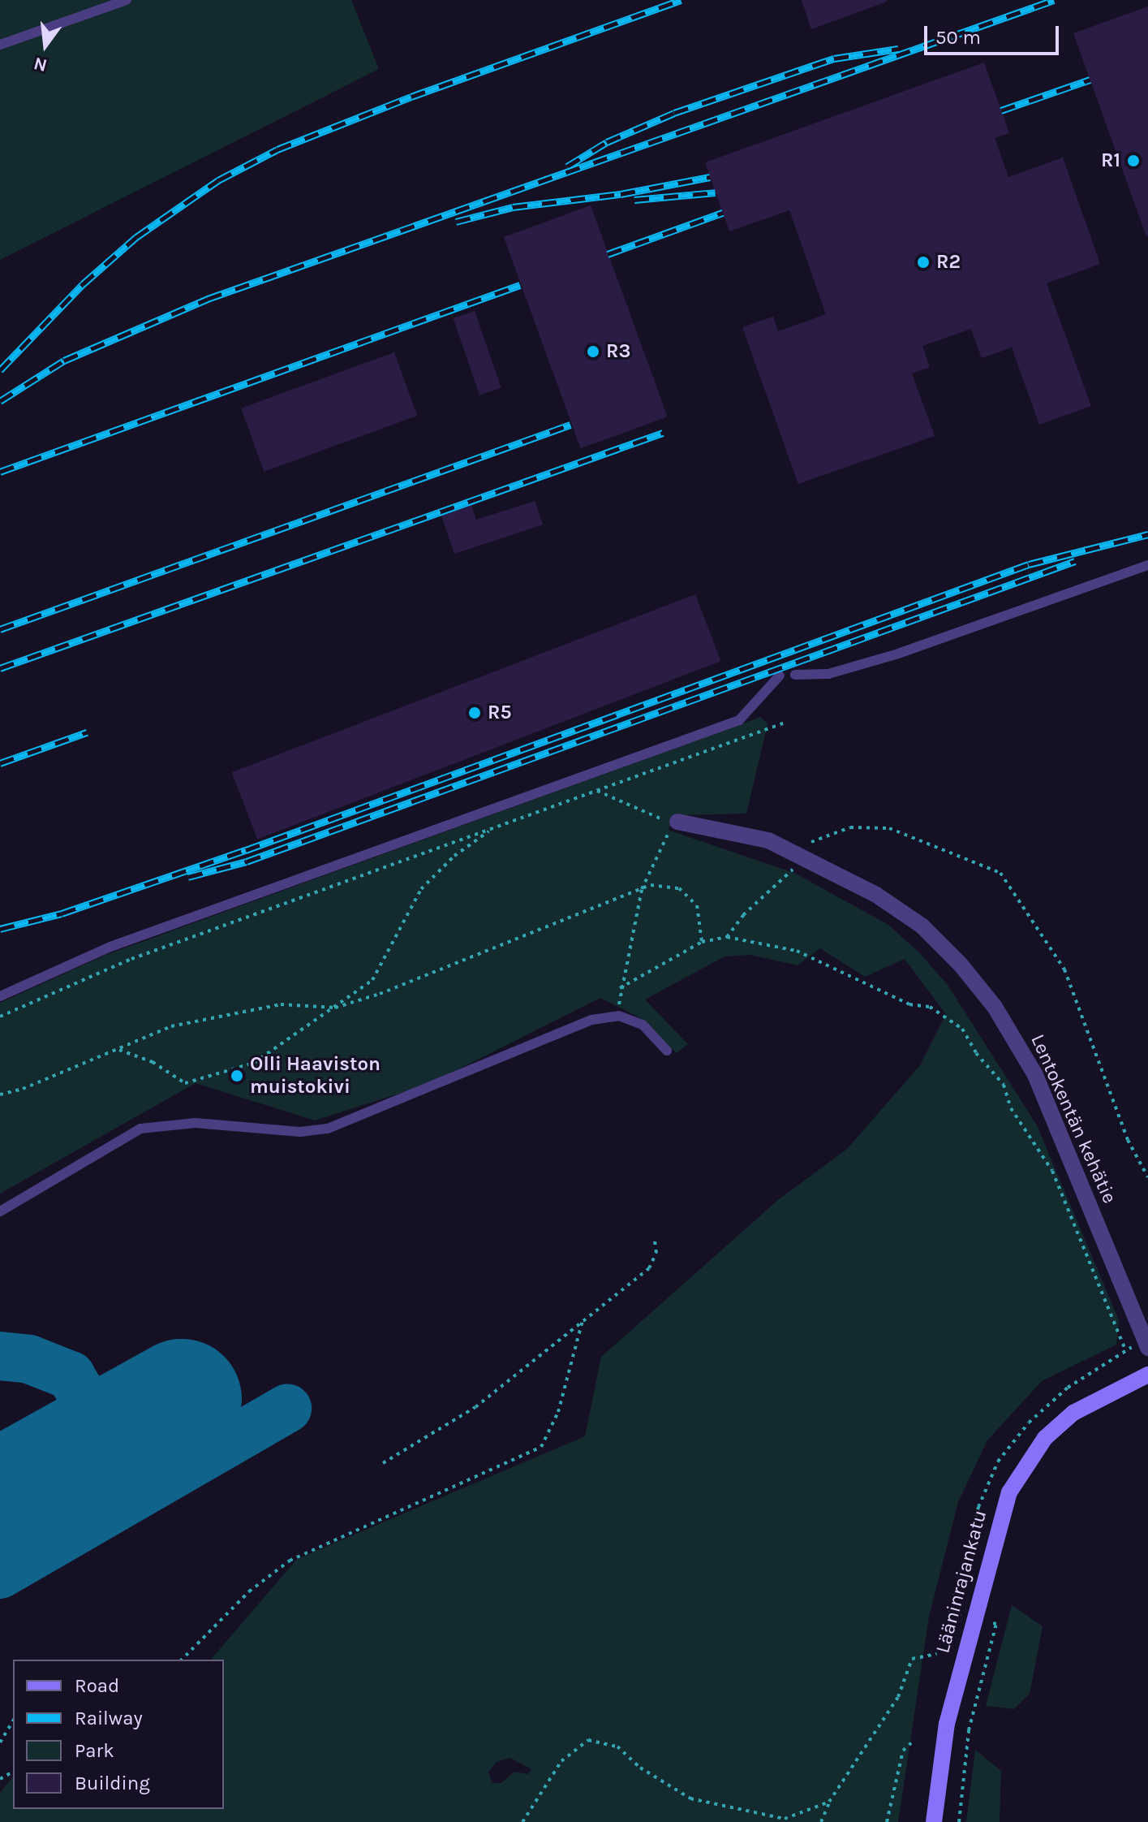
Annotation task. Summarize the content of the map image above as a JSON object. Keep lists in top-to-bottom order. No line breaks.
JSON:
{"streets":{"street":["Lentokentän kehätie","Lääninrajankatu"]},"places":["R1","R2","R3","R5","Olli Haaviston muistokivi"],"legend":["Road","Railway","Park","Building"],"scale_bar":"50 m","north":"bottom"}
